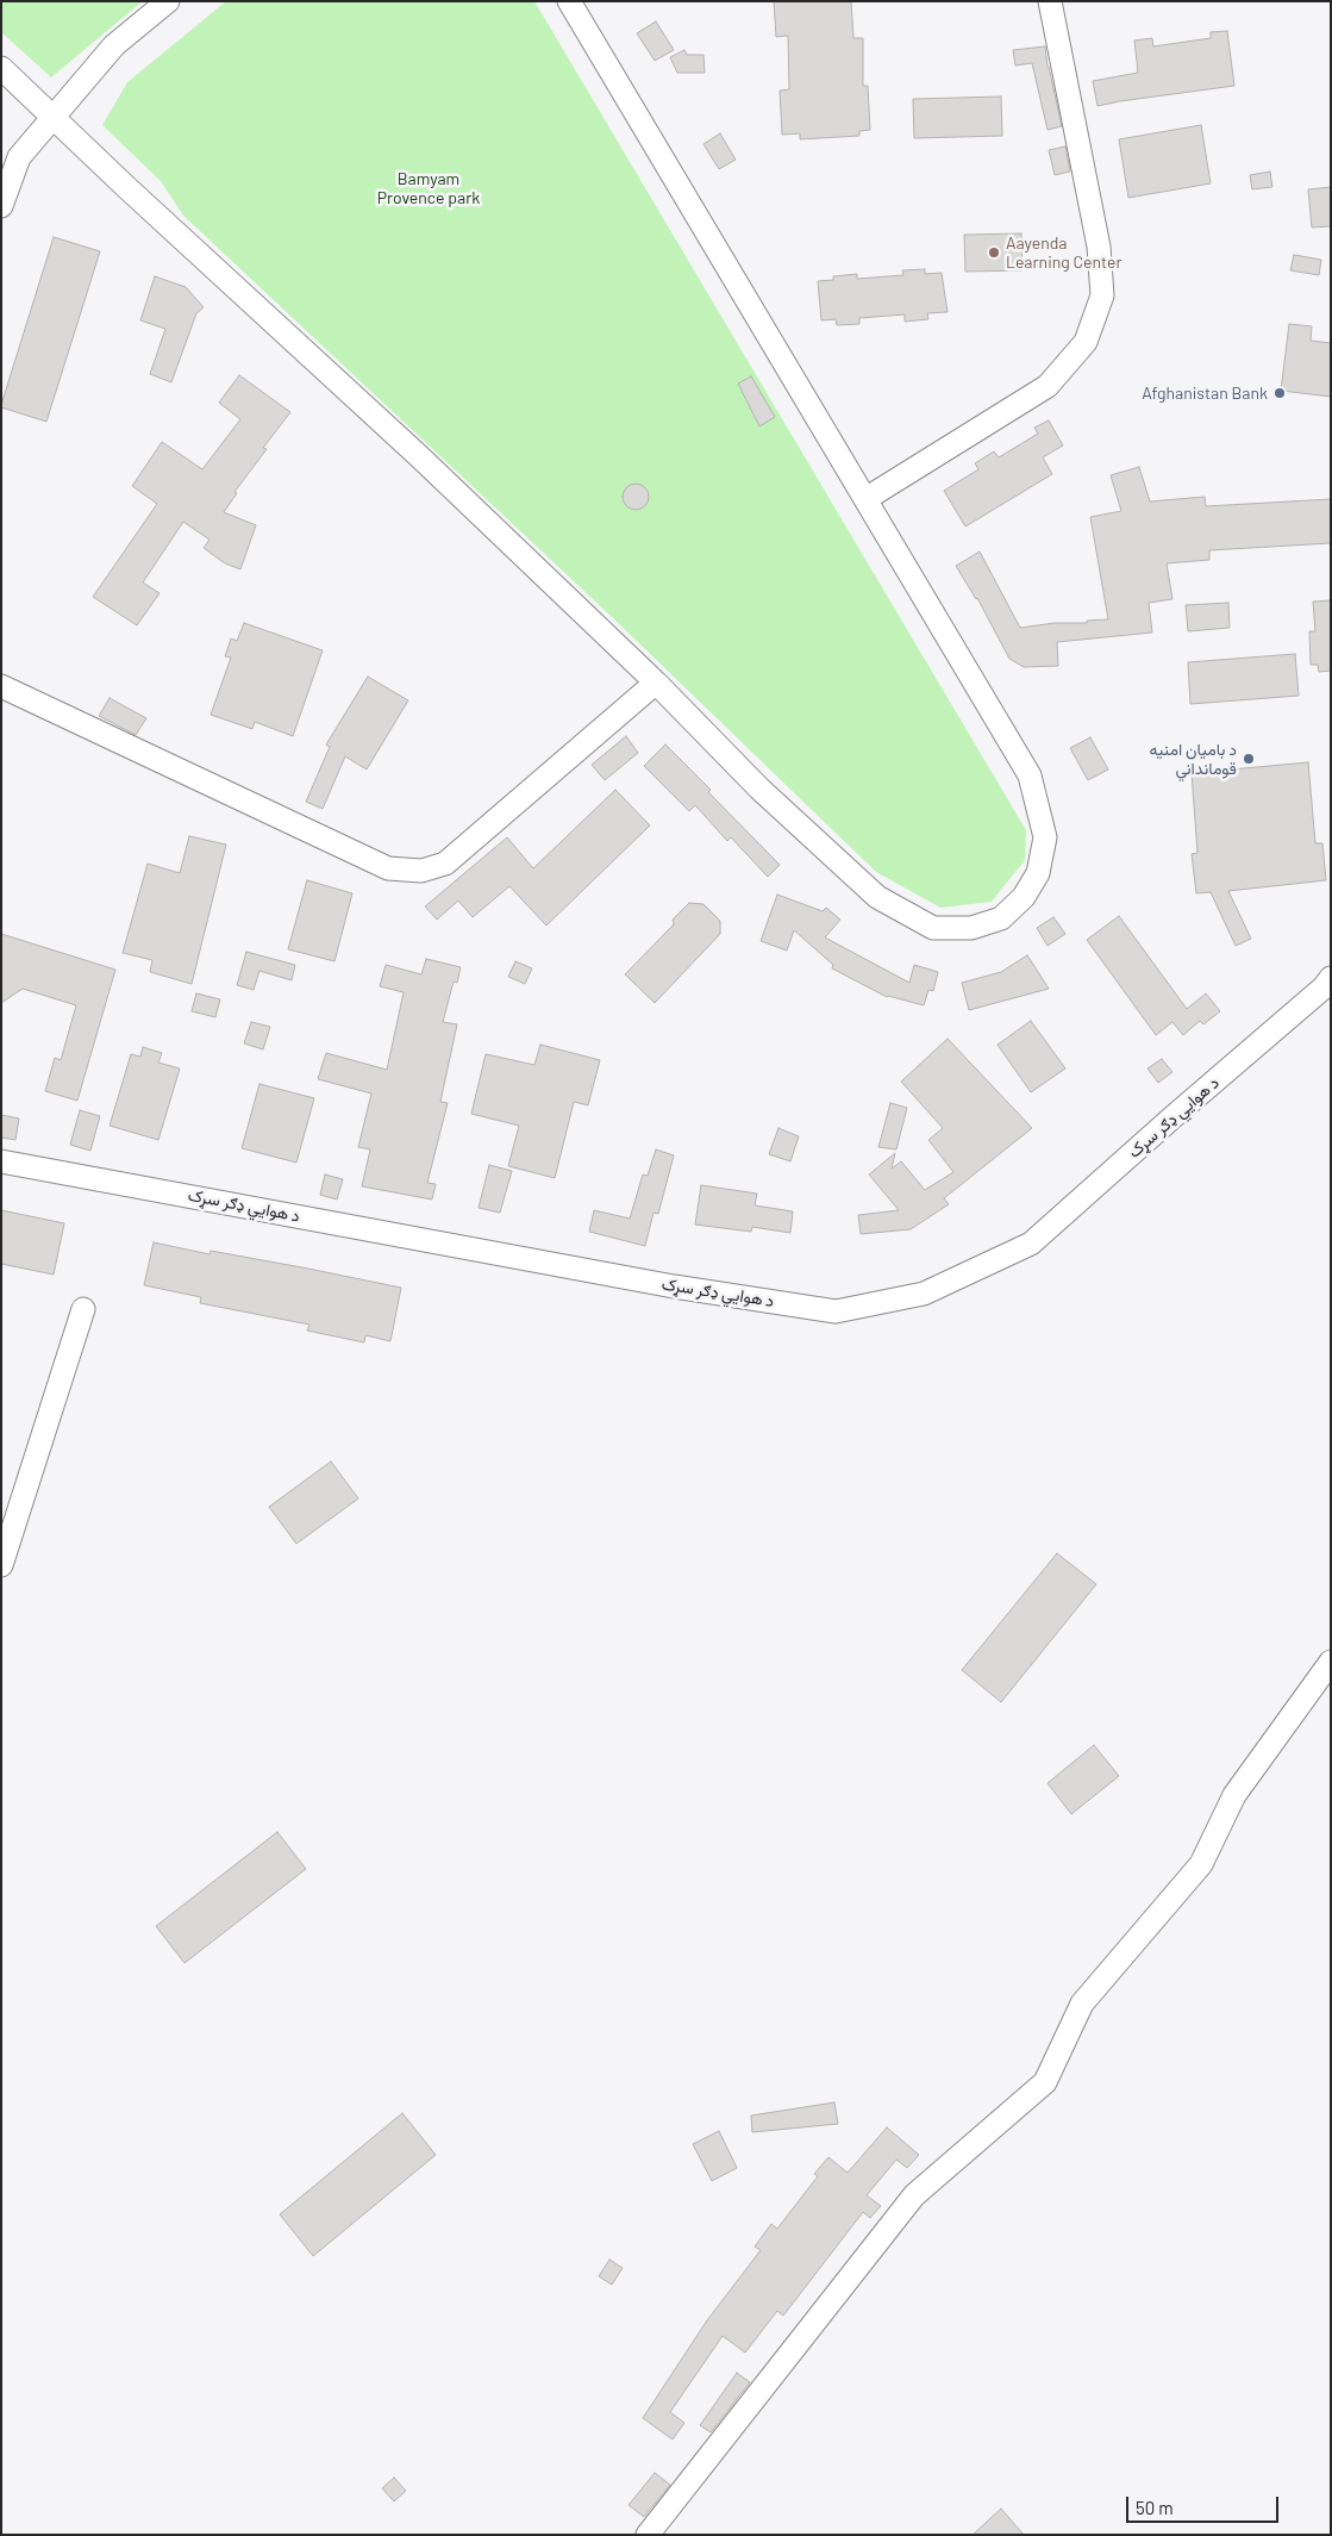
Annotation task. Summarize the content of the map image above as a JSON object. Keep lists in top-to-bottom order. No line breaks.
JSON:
{"streets":{"street":["د هوايي ډګر سړک"]},"parks":["Bamyam Provence park"],"places":["Aayenda Learning Center","Afghanistan Bank","د بامیان امنیه قومانداني"],"scale_bar":"50 m"}
